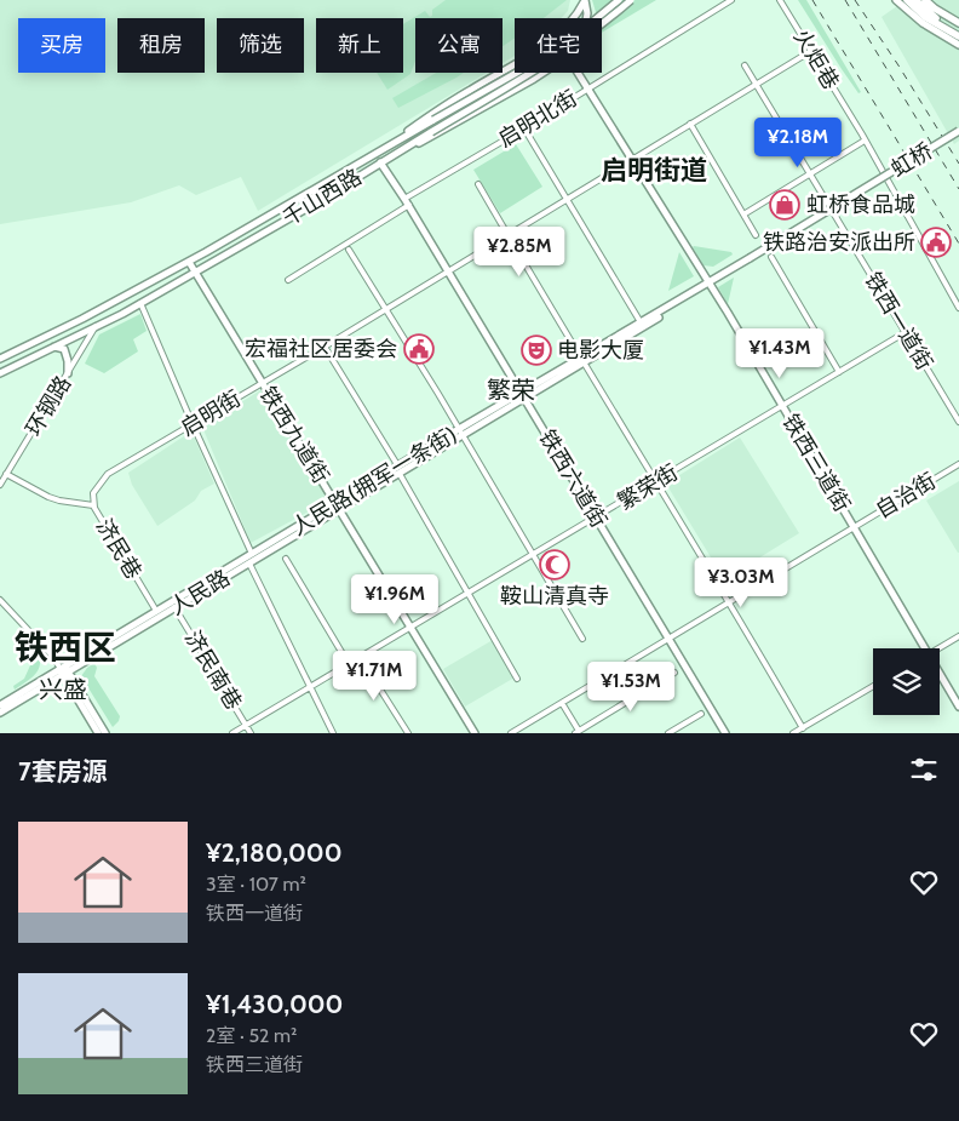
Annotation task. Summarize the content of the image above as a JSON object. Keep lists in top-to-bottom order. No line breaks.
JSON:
{"streets":{"main road":["虹桥","千山西路","铁西九道街","铁西三道街","铁西六道街","人民路(拥军一条街)","人民路"],"street":["火炬巷","启明北街","铁西一道街","环钢路","启明街","繁荣街","自治街","济民巷","济民南巷"]},"crossings":[["火炬巷","启明街"],["启明北街","铁西三道街"],["启明北街","铁西六道街"],["虹桥","铁西三道街"],["虹桥","人民路(拥军一条街)"],["千山西路","环钢路"],["千山西路","铁西九道街"],["千山西路","铁西六道街"],["铁西一道街","启明街"],["铁西一道街","繁荣街"],["环钢路","济民巷"],["启明街","铁西九道街"],["启明街","铁西三道街"],["启明街","铁西六道街"],["启明街","济民巷"],["铁西九道街","人民路(拥军一条街)"],["铁西九道街","繁荣街"],["铁西九道街","人民路"],["铁西三道街","人民路(拥军一条街)"],["铁西三道街","繁荣街"],["铁西三道街","自治街"],["铁西六道街","人民路(拥军一条街)"],["铁西六道街","繁荣街"],["铁西六道街","自治街"],["人民路(拥军一条街)","济民巷"],["人民路(拥军一条街)","人民路"],["繁荣街","济民南巷"],["人民路","济民南巷"]],"districts":["启明街道","繁荣","铁西区","兴盛"],"places":{"shop":["虹桥食品城"],"public building":["铁路治安派出所","宏福社区居委会"],"theatre":["电影大厦"],"mosque":["鞍山清真寺"]},"page":{"chip":["买房","租房","筛选","新上","公寓","住宅"],"price":["¥2.18M","¥2.85M","¥1.43M","¥3.03M","¥1.96M","¥1.71M","¥1.53M"],"heading":"7套房源","list":[{"name":"¥2,180,000","note":"3室 · 107 m² · 铁西一道街"},{"name":"¥1,430,000","note":"2室 · 52 m² · 铁西三道街"}]}}
